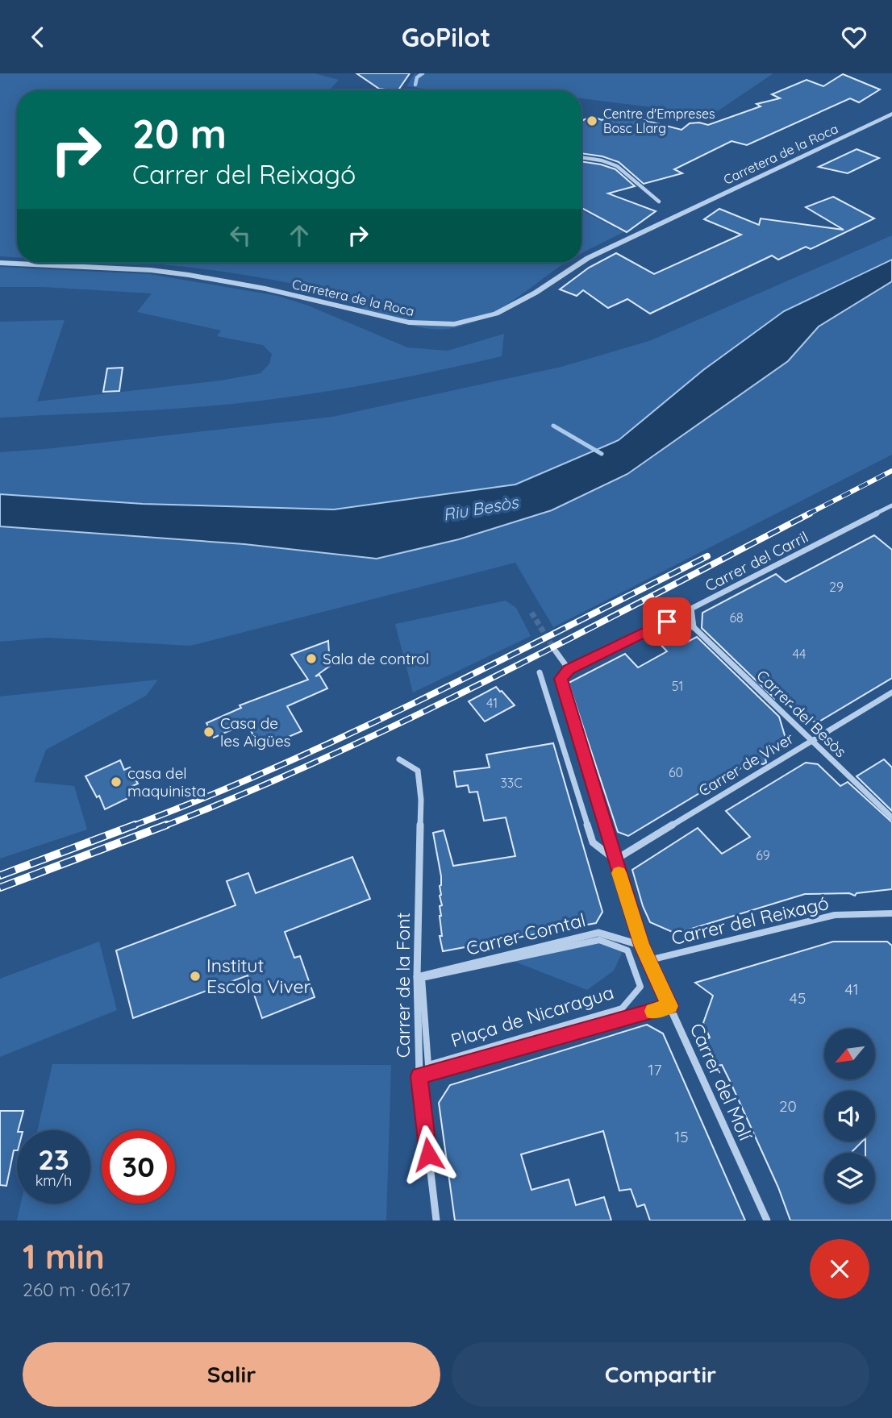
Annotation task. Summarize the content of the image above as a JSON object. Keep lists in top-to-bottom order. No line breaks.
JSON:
{"streets":{"street":["Carretera de la Roca","Carrer del Carril","Carrer del Besòs","Carrer de Viver","Carrer del Reixagó","Carrer Comtal","Carrer de la Font","Plaça de Nicaragua","Carrer del Molí"]},"crossings":[["Carrer del Carril","Carrer del Besòs"],["Carrer del Besòs","Carrer de Viver"],["Carrer de Viver","Carrer del Molí"],["Carrer del Reixagó","Carrer del Molí"],["Carrer Comtal","Carrer de la Font"],["Carrer Comtal","Carrer del Molí"]],"water":["Riu Besòs"],"places":["Centre d'Empreses Bosc Llarg","Sala de control","Casa de les Aigües","casa del maquinista","Institut Escola Viver"],"house_numbers":["29","68","44","51","41","60","33C","69","41","45","17","20","15"],"north":"bottom left","page":{"header":"GoPilot","turn":["20 m","Carrer del Reixagó"],"speed":"23 km/h","limit":"30","heading":["1 min","260 m · 06:17"],"buttons":["Salir","Compartir"]}}
